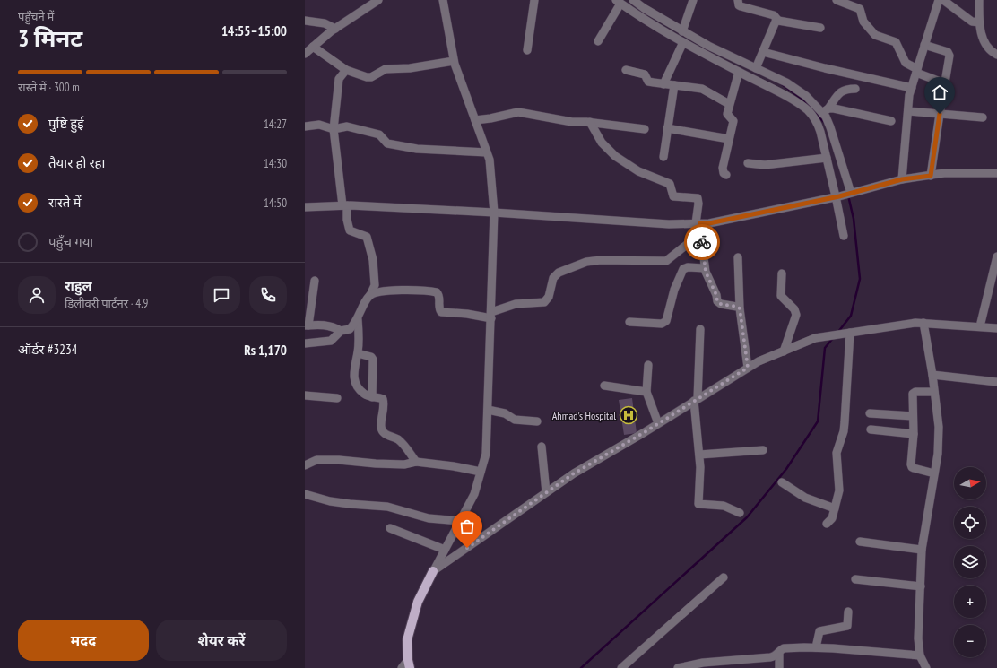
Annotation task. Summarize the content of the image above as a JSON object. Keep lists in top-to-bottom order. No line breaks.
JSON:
{"places":{"hospital":["Ahmad's Hospital"]},"north":"right","page":{"heading":["3 मिनट","पहुँचने में","14:55–15:00"],"panel":["राहुल","डिलीवरी पार्टनर · 4.9","ऑर्डर #3234","Rs 1,170"],"bar":"रास्ते में · 300 m","list":[["पुष्टि हुई","14:27"],["तैयार हो रहा","14:30"],["रास्ते में","14:50"],"पहुँच गया"],"map_buttons":["+","−"],"buttons":["मदद","शेयर करें"]}}
